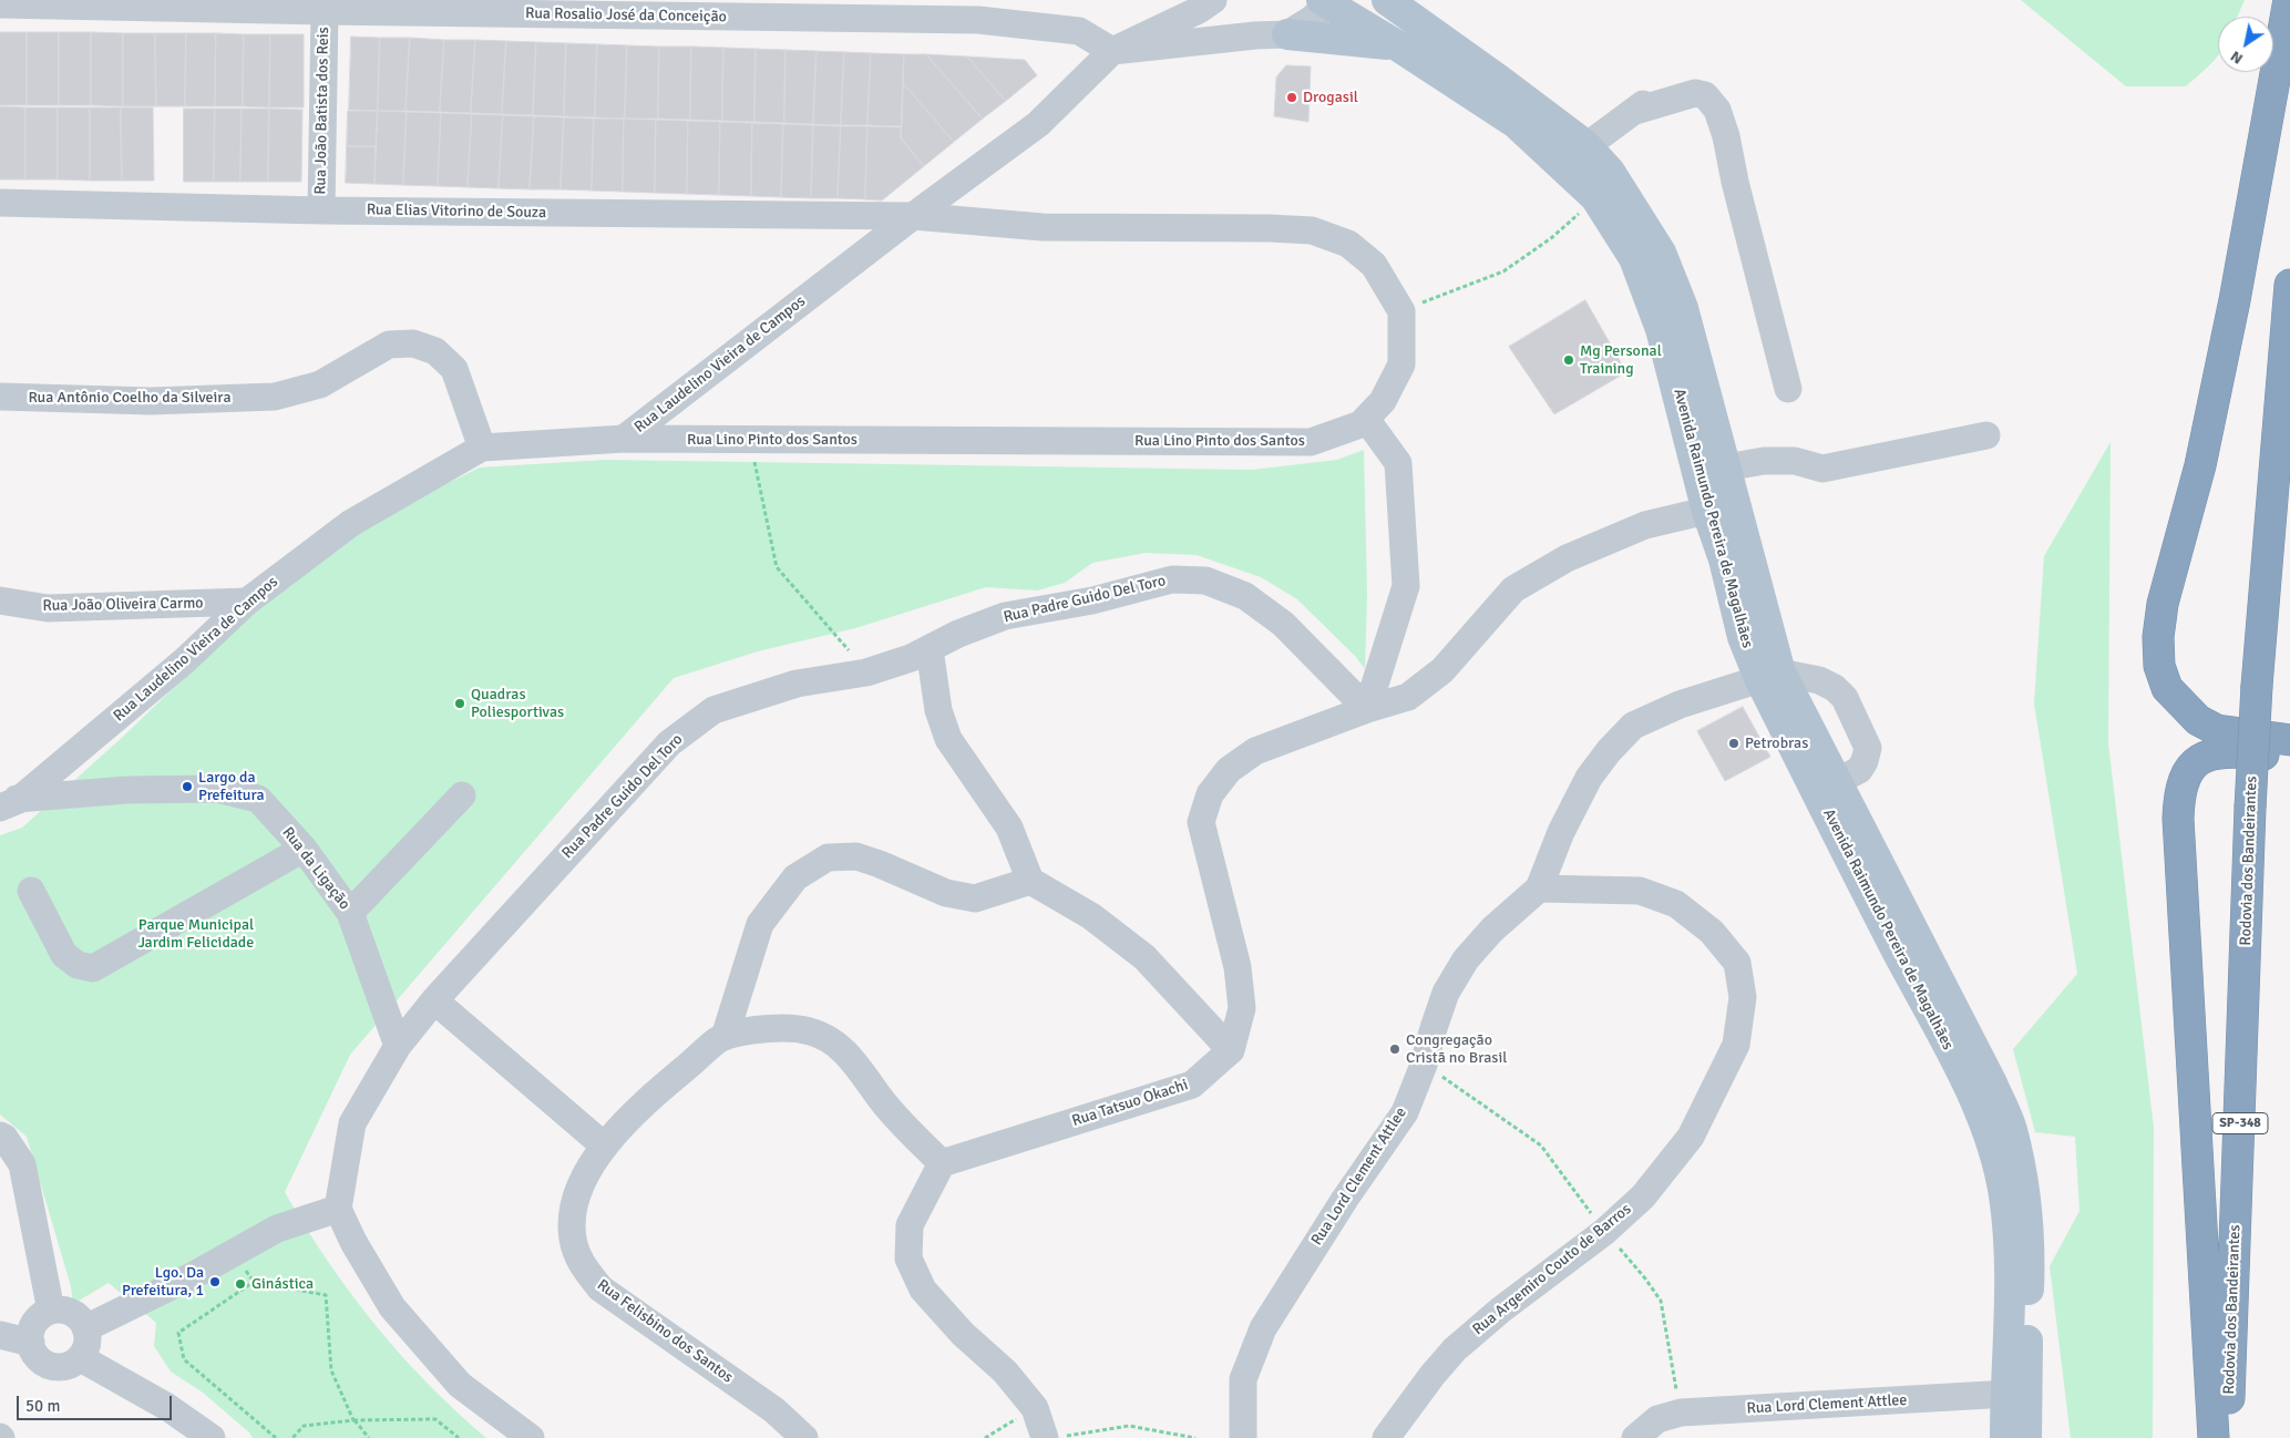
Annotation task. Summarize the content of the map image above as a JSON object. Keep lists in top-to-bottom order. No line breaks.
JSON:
{"streets":{"highway":["Rodovia dos Bandeirantes","SP-348"],"main road":["Avenida Raimundo Pereira de Magalhães"],"street":["Rua Rosalio José da Conceição","Rua João Batista dos Reis","Rua Elias Vitorino de Souza","Rua Laudelino Vieira de Campos","Rua Antônio Coelho da Silveira","Rua Lino Pinto dos Santos","Rua Padre Guido Del Toro","Rua João Oliveira Carmo","Rua da Ligação","Rua Tatsuo Okachi","Rua Lord Clement Attlee","Rua Argemiro Couto de Barros","Rua Felisbino dos Santos"]},"crossings":[["Rua Rosalio José da Conceição","Rua João Batista dos Reis"],["Rua Rosalio José da Conceição","Rua Laudelino Vieira de Campos"],["Rua João Batista dos Reis","Rua Elias Vitorino de Souza"],["Rua Elias Vitorino de Souza","Rua Laudelino Vieira de Campos"],["Rua Laudelino Vieira de Campos","Rua Antônio Coelho da Silveira"],["Rua Laudelino Vieira de Campos","Rua Lino Pinto dos Santos"],["Rua Laudelino Vieira de Campos","Rua João Oliveira Carmo"],["Rua Laudelino Vieira de Campos","Rua da Ligação"],["Avenida Raimundo Pereira de Magalhães","Rua Lord Clement Attlee"],["Rua Padre Guido Del Toro","Rua da Ligação"],["Rua Tatsuo Okachi","Rua Felisbino dos Santos"],["Rua Lord Clement Attlee","Rua Argemiro Couto de Barros"]],"parks":["Parque Municipal Jardim Felicidade"],"places":["Drogasil","Mg Personal Training","Quadras Poliesportivas","Petrobras","Largo da Prefeitura","Congregação Cristã no Brasil","Lgo. Da Prefeitura, 1","Ginástica"],"scale_bar":"50 m","north":"bottom left"}
